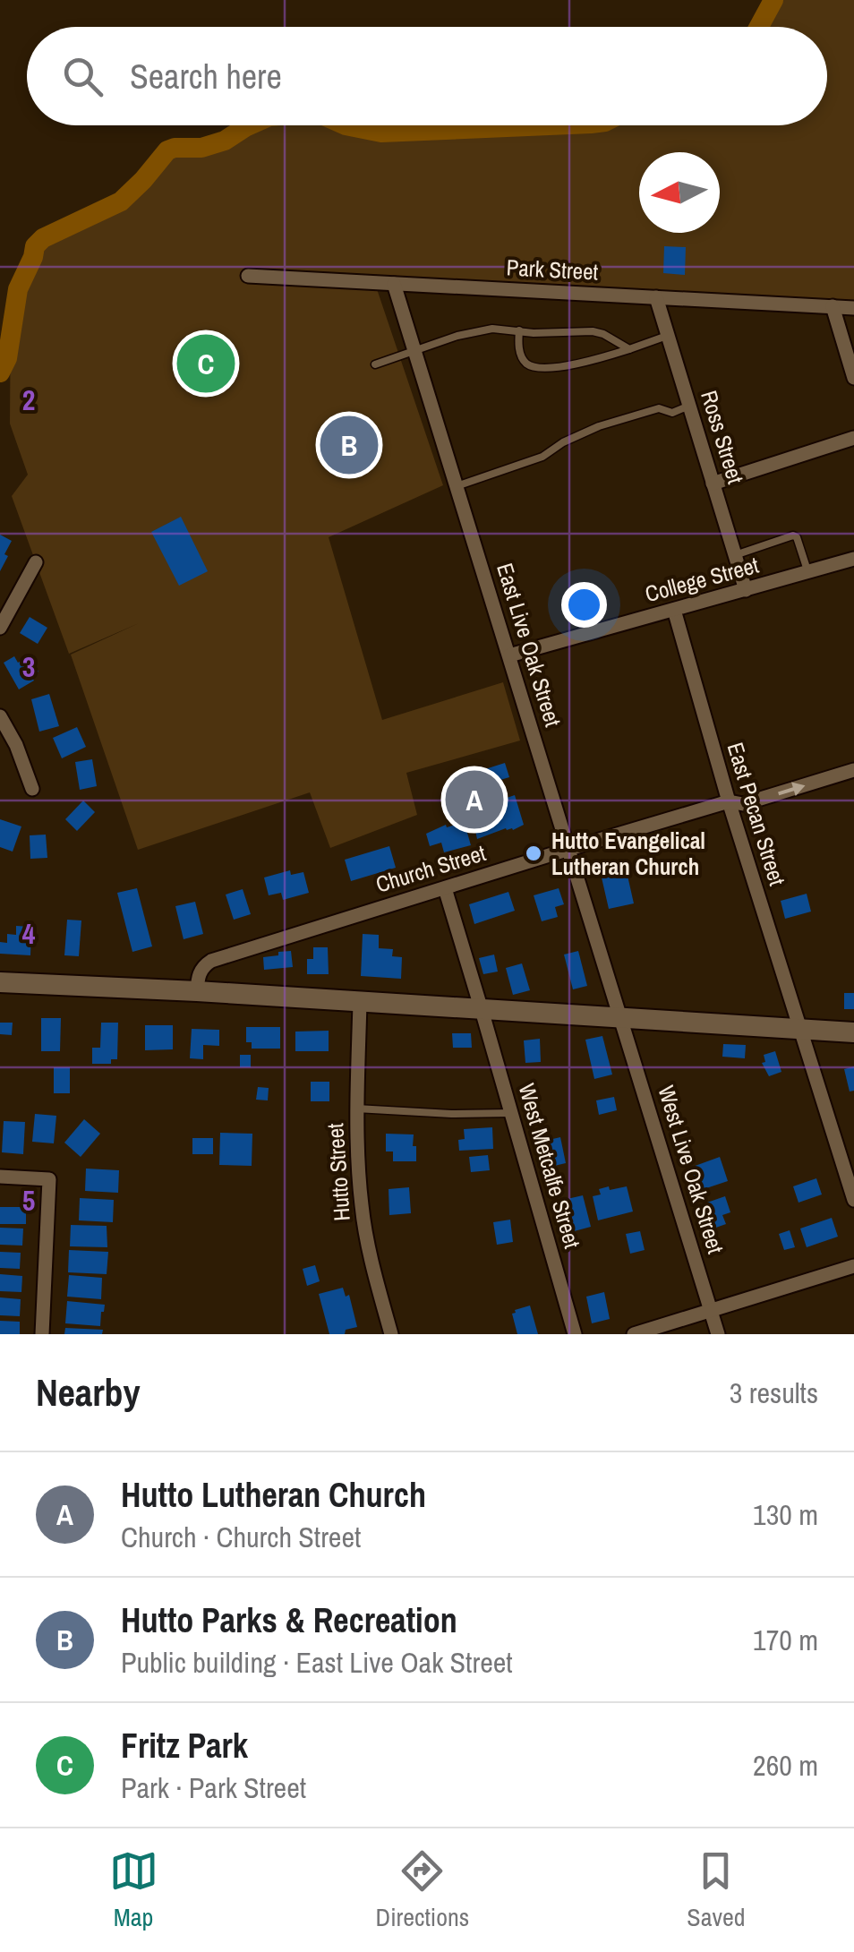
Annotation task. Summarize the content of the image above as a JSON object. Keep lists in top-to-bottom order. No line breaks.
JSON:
{"streets":{"street":["Park Street","Ross Street","College Street","East Live Oak Street","East Pecan Street","Church Street","West Metcalfe Street","West Live Oak Street","Hutto Street"]},"crossings":[["Park Street","Ross Street"],["Park Street","East Live Oak Street"],["Ross Street","College Street"],["College Street","East Live Oak Street"],["College Street","East Pecan Street"],["East Live Oak Street","Church Street"],["East Live Oak Street","West Live Oak Street"],["East Pecan Street","Church Street"],["Church Street","West Metcalfe Street"]],"places":["Hutto Evangelical Lutheran Church"],"north":"left","page":{"search":"Search here","pins":["C","B","A"],"heading":["Nearby","3 results"],"list":[{"mark":"A","name":"Hutto Lutheran Church","note":"Church · Church Street","value":"130 m"},{"mark":"B","name":"Hutto Parks & Recreation","note":"Public building · East Live Oak Street","value":"170 m"},{"mark":"C","name":"Fritz Park","note":"Park · Park Street","value":"260 m"}],"nav":["Map","Directions","Saved"]},"grid":{"rows":["2","3","4","5"]}}
